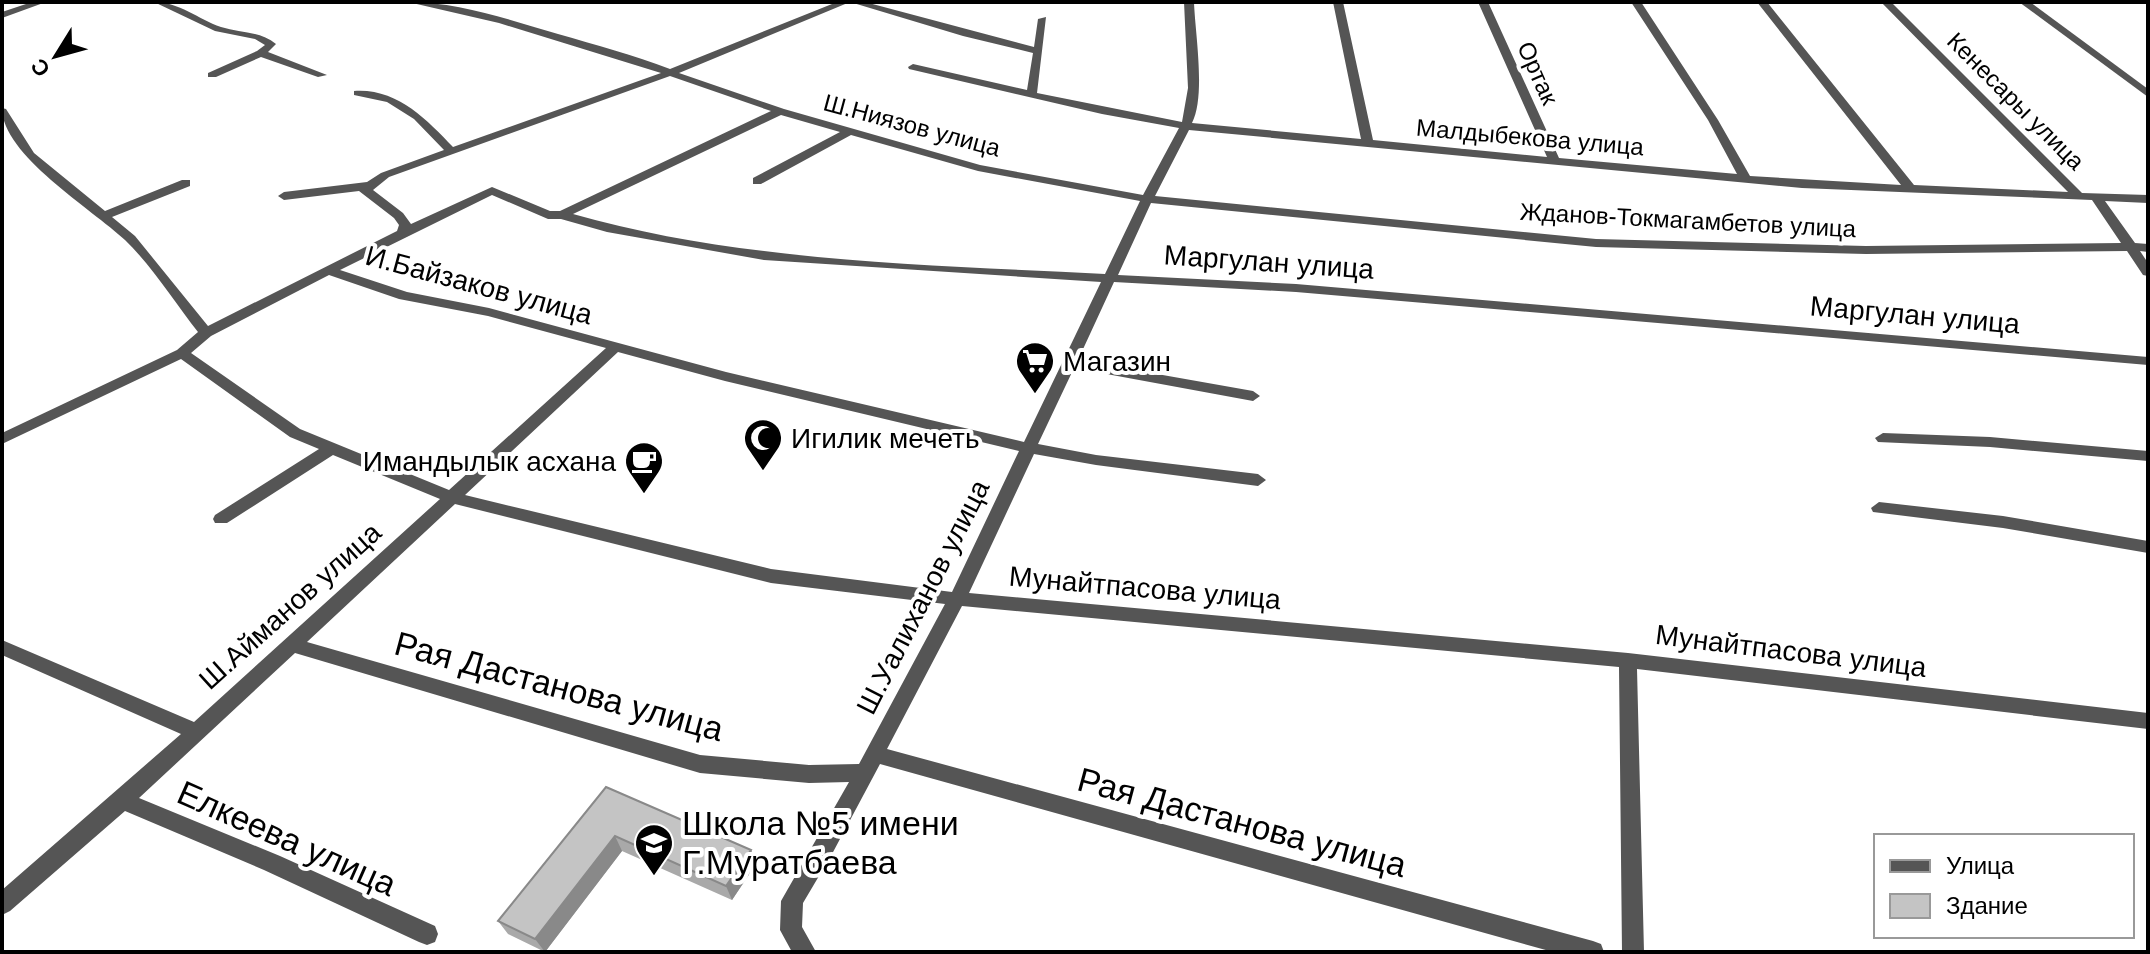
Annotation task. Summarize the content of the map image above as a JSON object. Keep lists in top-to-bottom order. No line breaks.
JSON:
{"streets":{"street":["Ортак","Кенесары улица","Ш.Ниязов улица","Малдыбекова улица","Жданов-Токмагамбетов улица","Маргулан улица","И.Байзаков улица","Мунайтпасова улица","Ш.Уалиханов улица","Ш.Айманов улица","Рая Дастанова улица","Елкеева улица"]},"crossings":[["Ортак","Малдыбекова улица"],["Кенесары улица","Малдыбекова улица"],["Кенесары улица","Жданов-Токмагамбетов улица"],["Ш.Ниязов улица","Жданов-Токмагамбетов улица"],["Ш.Ниязов улица","Ш.Уалиханов улица"],["Малдыбекова улица","Ш.Уалиханов улица"],["Жданов-Токмагамбетов улица","Ш.Уалиханов улица"],["Маргулан улица","Ш.Уалиханов улица"],["И.Байзаков улица","Ш.Уалиханов улица"],["И.Байзаков улица","Ш.Айманов улица"],["Мунайтпасова улица","Ш.Уалиханов улица"],["Мунайтпасова улица","Ш.Айманов улица"],["Ш.Уалиханов улица","Рая Дастанова улица"],["Ш.Айманов улица","Рая Дастанова улица"],["Ш.Айманов улица","Елкеева улица"]],"places":{"supermarket":["Магазин"],"mosque":["Игилик мечеть"],"cafe":["Имандылык асхана"],"school or university":["Школа №5 имени Г.Муратбаева"]},"legend":["Улица","Здание"],"north":"bottom left"}
